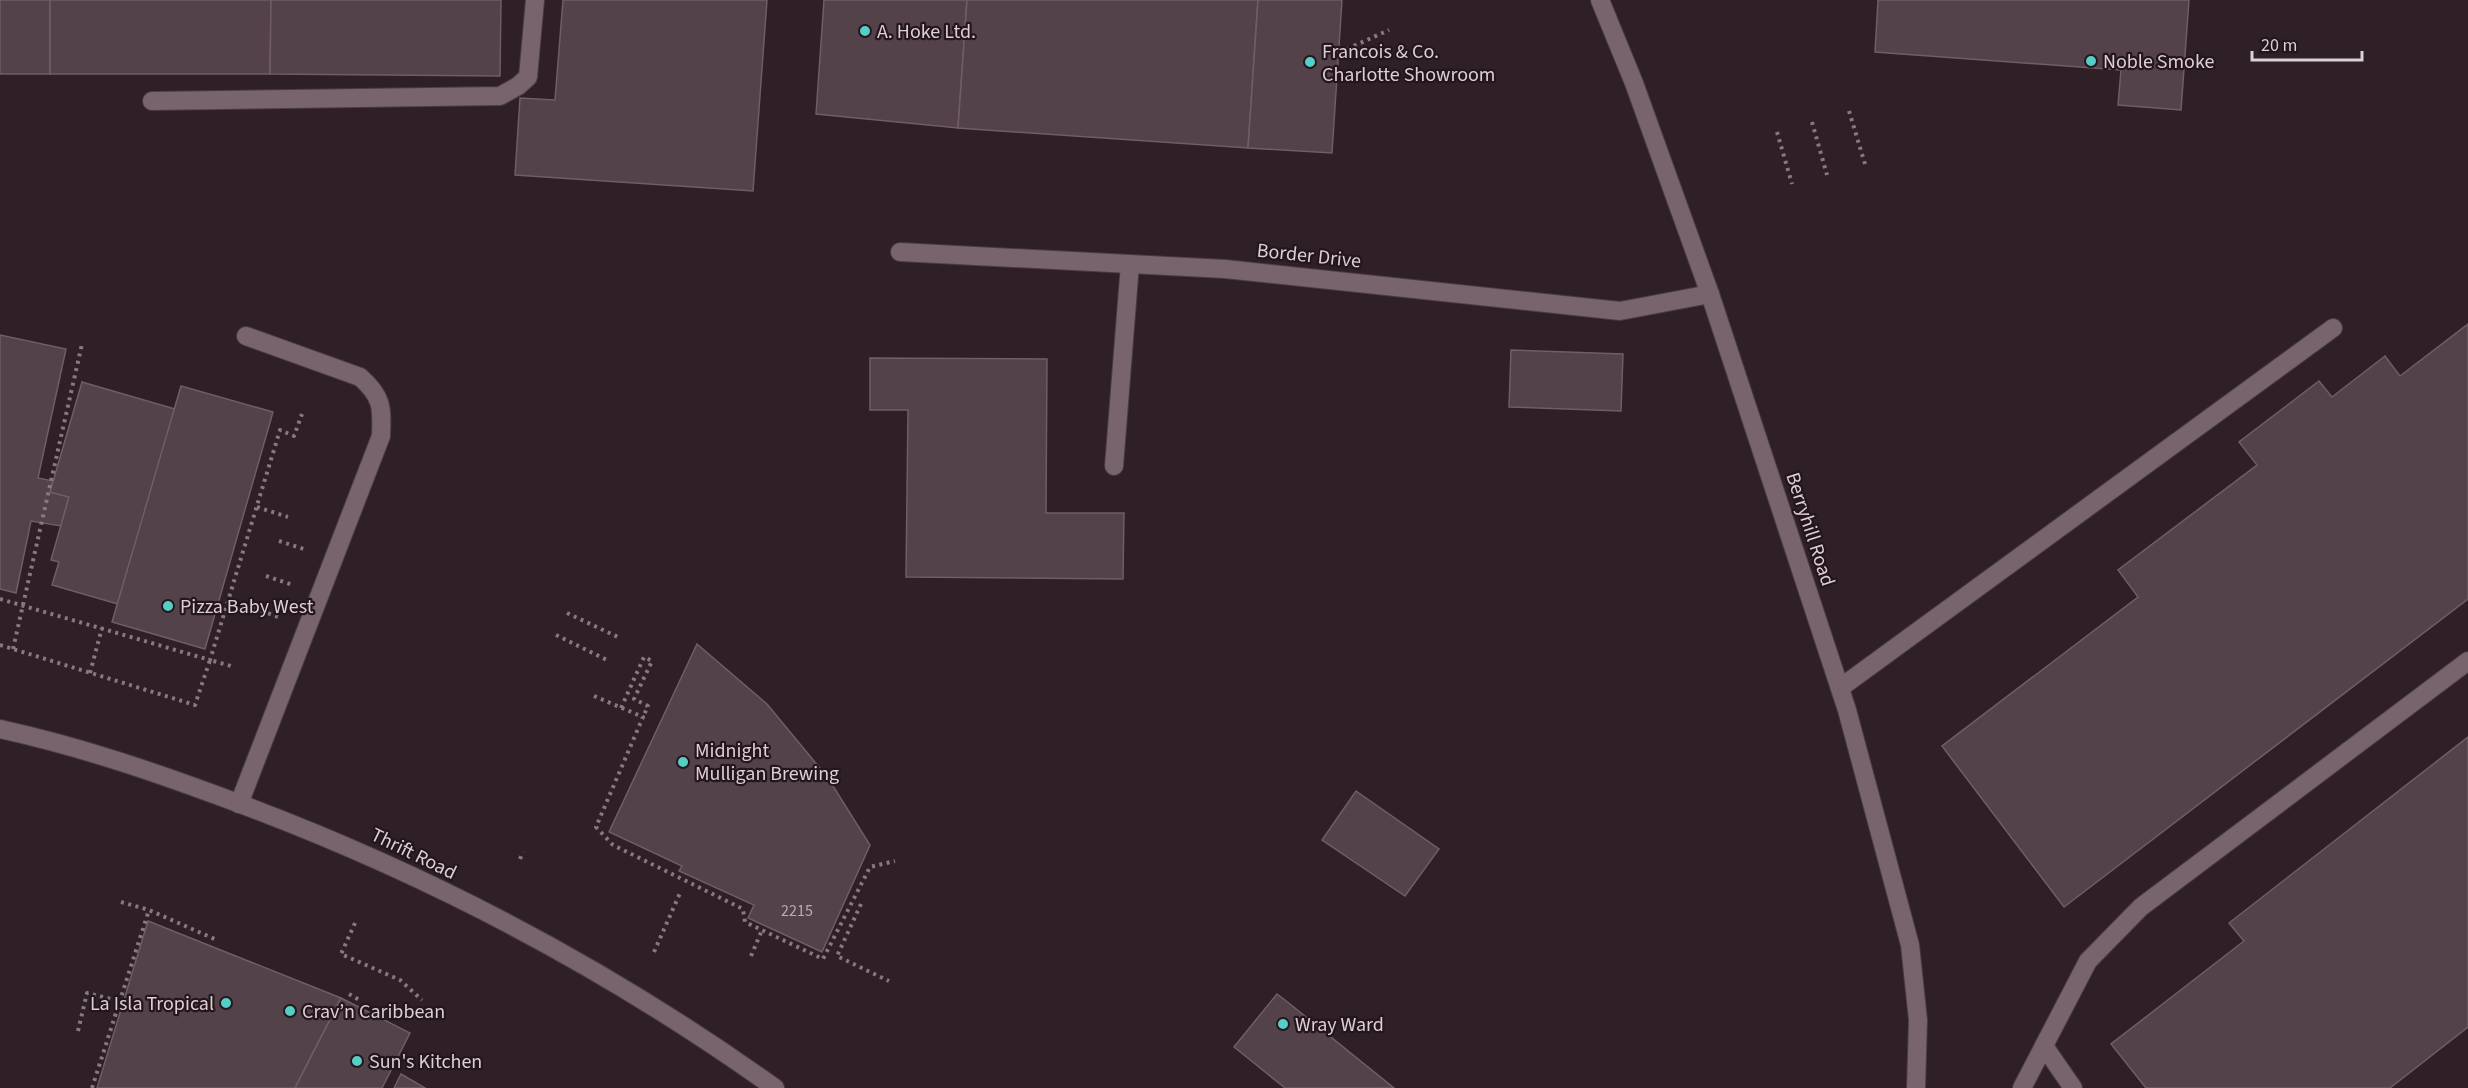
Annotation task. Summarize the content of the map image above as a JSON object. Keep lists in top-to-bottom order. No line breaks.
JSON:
{"streets":{"street":["Border Drive","Berryhill Road","Thrift Road"]},"crossings":[["Border Drive","Berryhill Road"]],"places":["A. Hoke Ltd.","Noble Smoke","Francois & Co. Charlotte Showroom","Pizza Baby West","Midnight Mulligan Brewing","La Isla Tropical","Crav’n Caribbean","Wray Ward","Sun's Kitchen"],"house_numbers":["2215"],"scale_bar":"20 m"}
